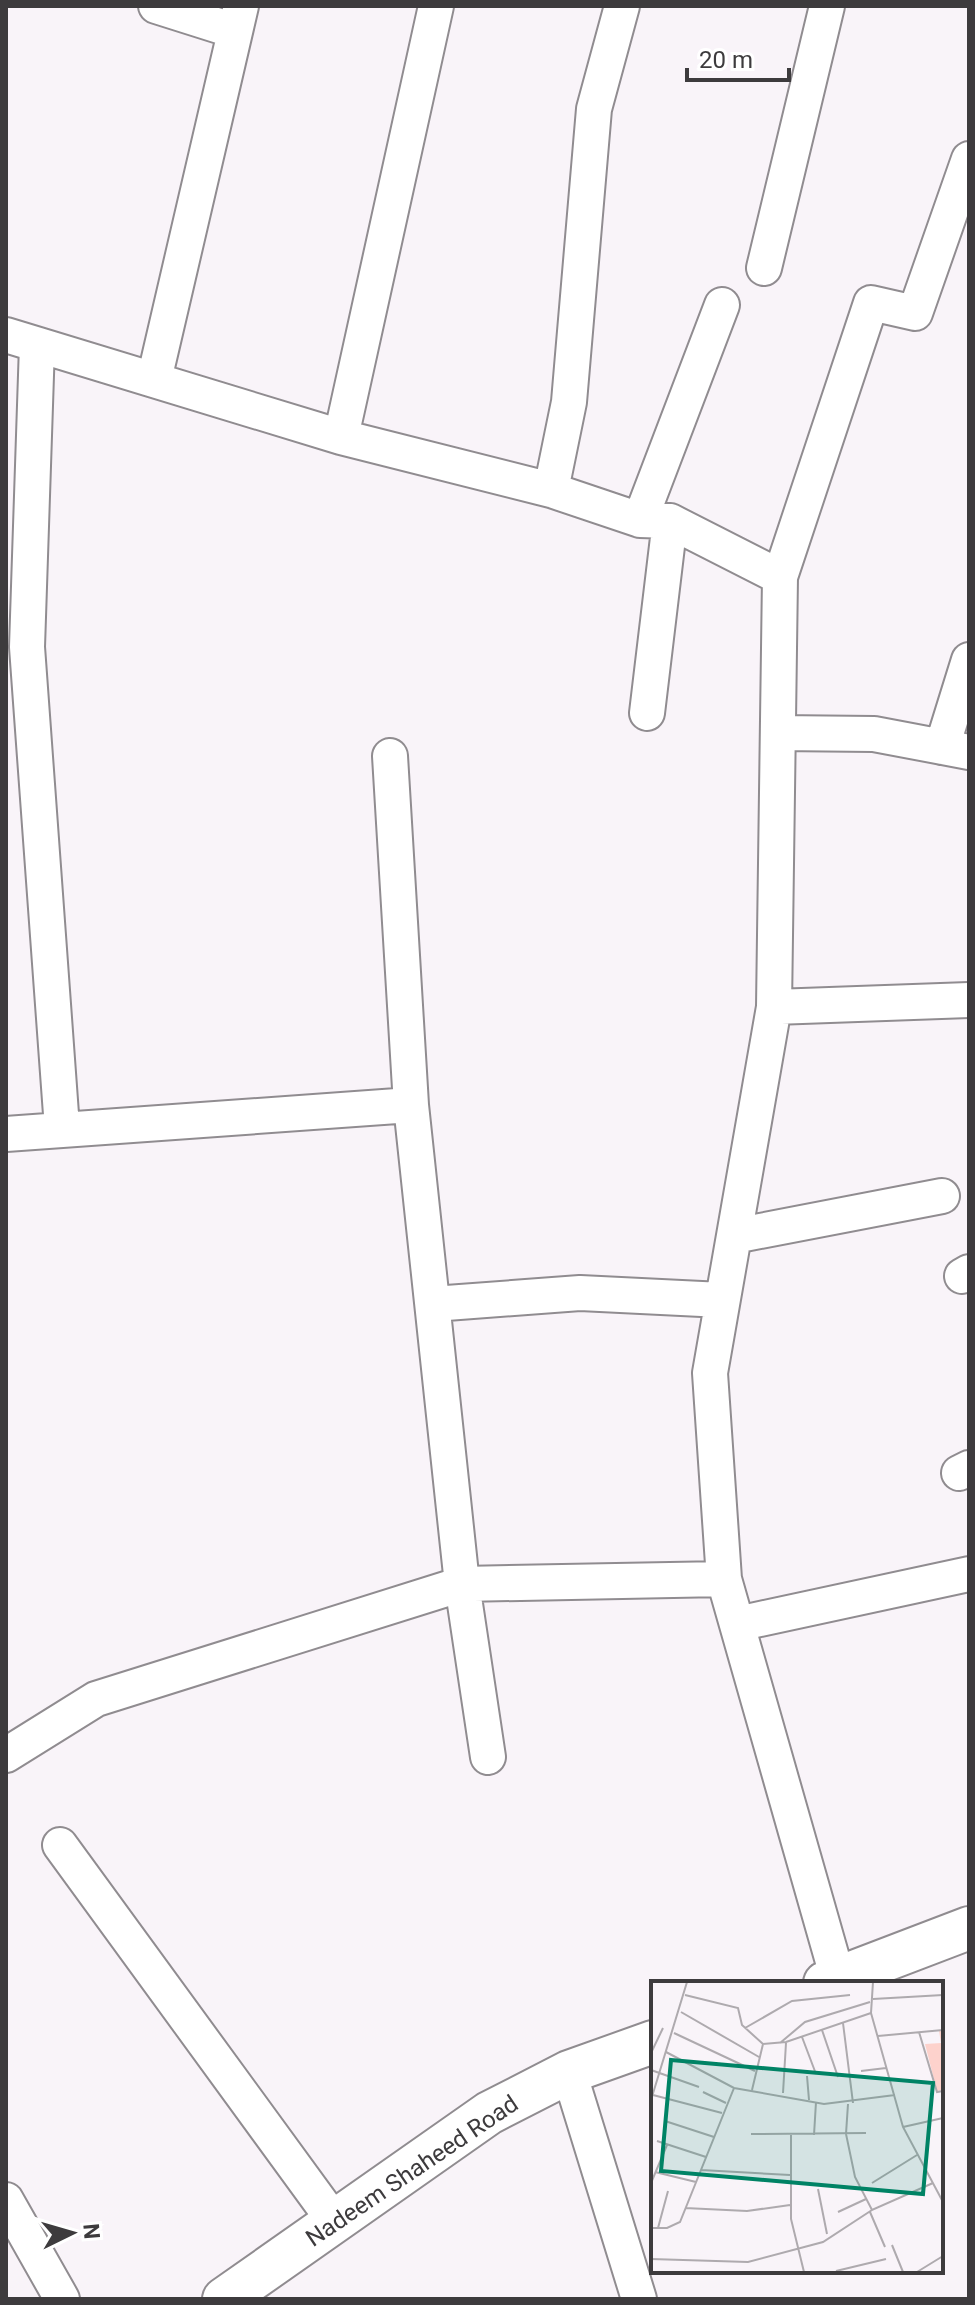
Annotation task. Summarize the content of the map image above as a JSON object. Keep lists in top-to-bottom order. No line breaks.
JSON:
{"streets":{"main road":["Nadeem Shaheed Road"]},"scale_bar":"20 m","north":"right"}
